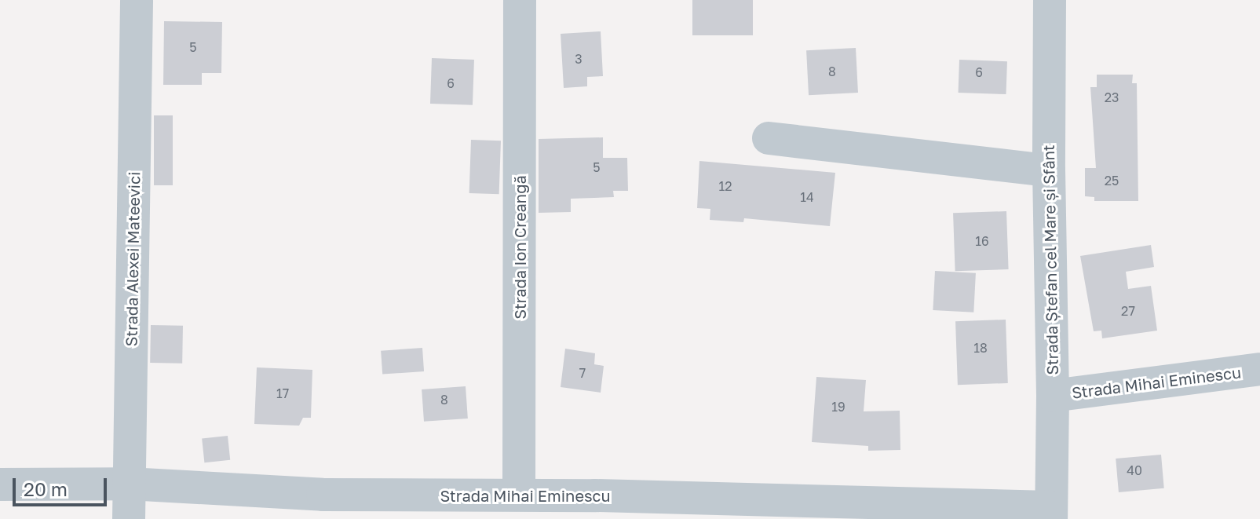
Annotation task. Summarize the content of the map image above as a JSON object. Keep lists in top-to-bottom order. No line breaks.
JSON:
{"streets":{"street":["Strada Ion Creangă","Strada Alexei Mateevici","Strada Ștefan cel Mare și Sfânt","Strada Mihai Eminescu"]},"crossings":[["Strada Ion Creangă","Strada Mihai Eminescu"],["Strada Alexei Mateevici","Strada Mihai Eminescu"],["Strada Ștefan cel Mare și Sfânt","Strada Mihai Eminescu"]],"house_numbers":["5","3","8","6","6","23","5","25","12","14","16","27","18","7","17","8","19","40"],"scale_bar":"20 m"}
